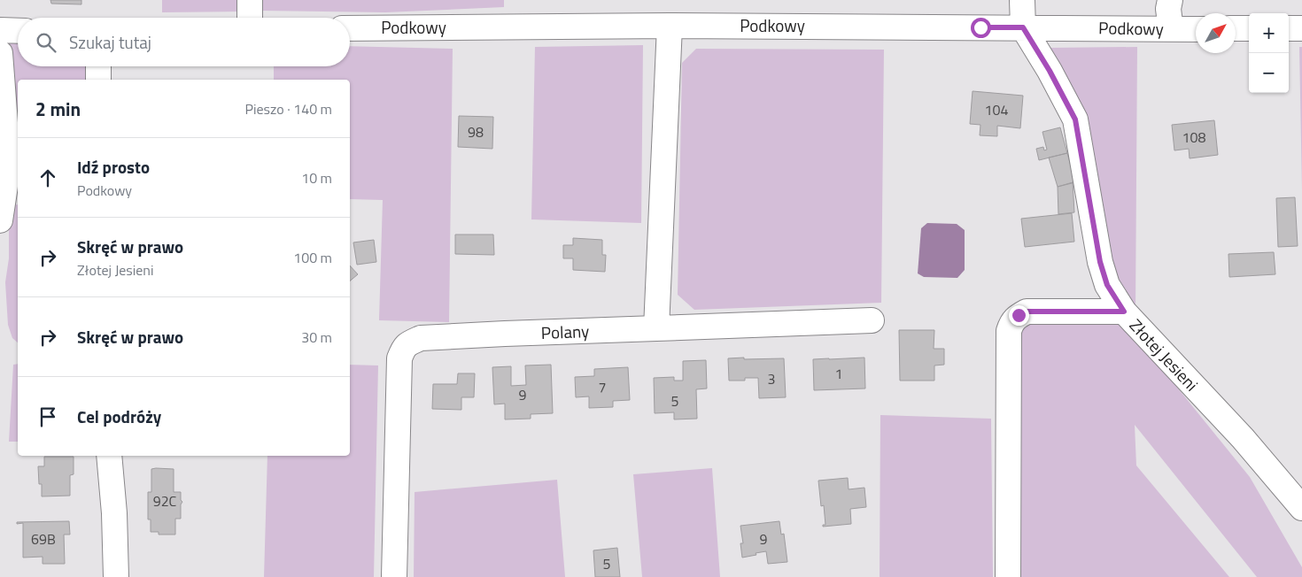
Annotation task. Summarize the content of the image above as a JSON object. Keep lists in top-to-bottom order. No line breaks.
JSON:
{"streets":{"street":["Podkowy","Polany","Złotej Jesieni"]},"crossings":[["Podkowy","Złotej Jesieni"]],"house_numbers":["104","98","108","1","3","7","9","5","92C","69B","9","5"],"north":"top right","page":{"map_buttons":["+","−"],"search":"Szukaj tutaj","heading":["2 min","Pieszo · 140 m"],"list":[["Idź prosto","Podkowy","10 m"],["Skręć w prawo","Złotej Jesieni","100 m"],["Skręć w prawo","30 m"],"Cel podróży"]}}
